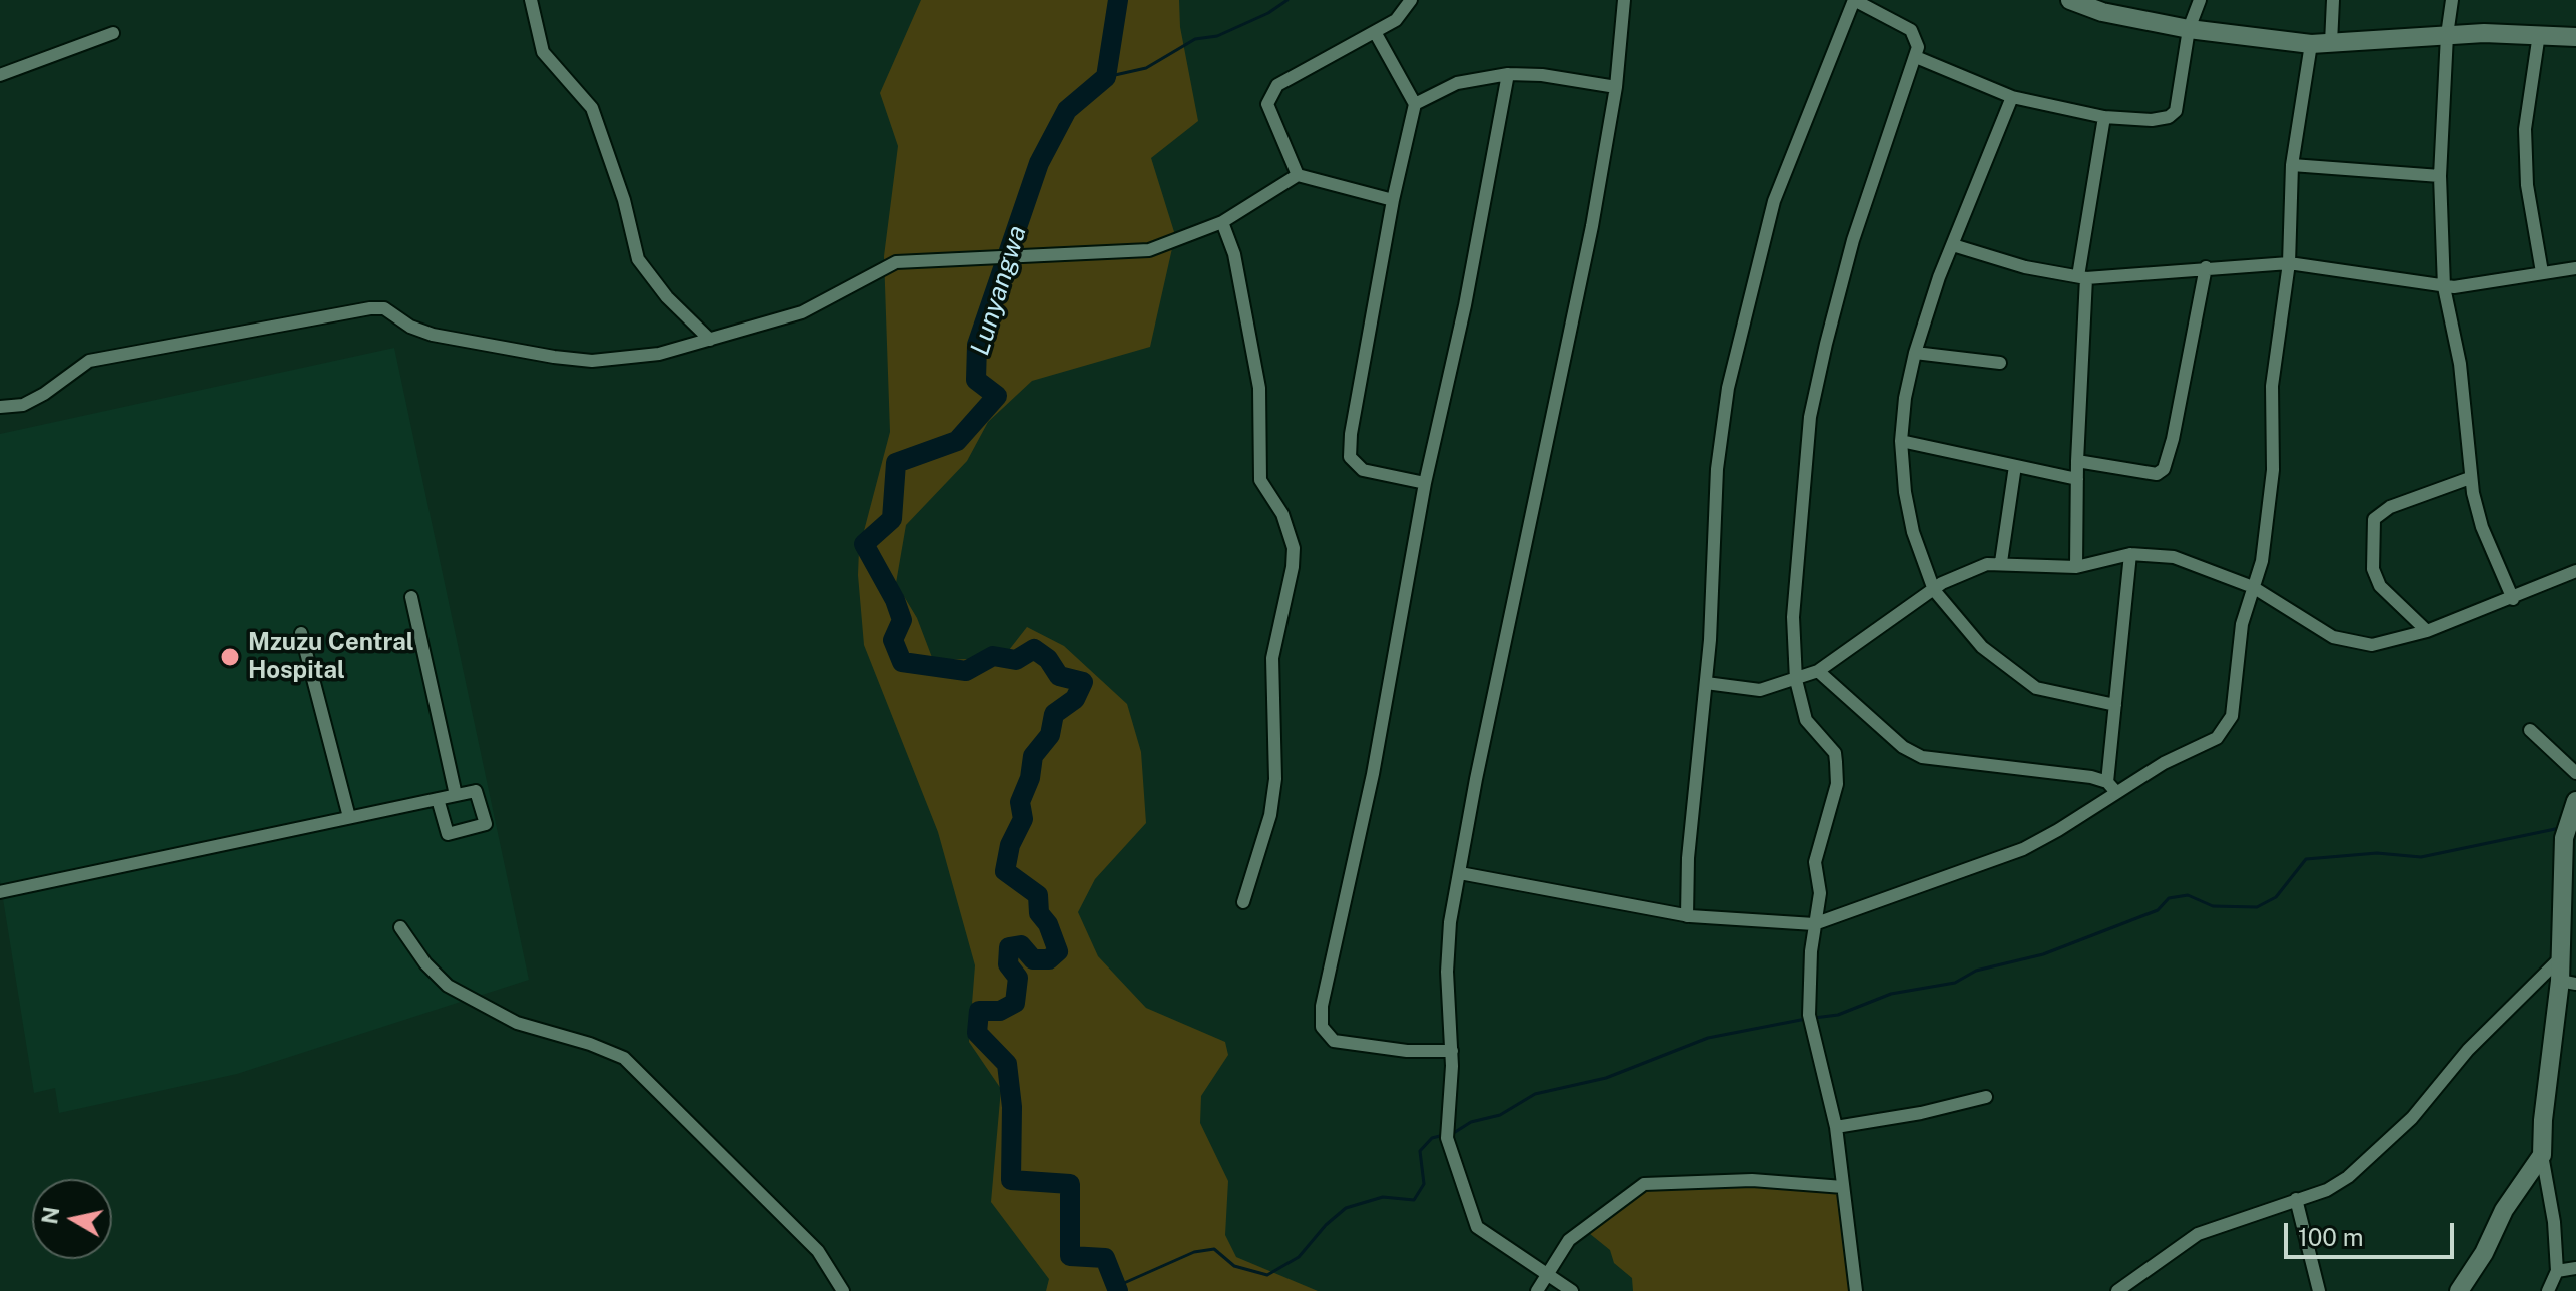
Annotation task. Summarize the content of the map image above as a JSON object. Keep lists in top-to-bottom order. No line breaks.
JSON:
{"water":["Lunyangwa"],"places":["Mzuzu Central Hospital"],"scale_bar":"100 m","north":"left"}
